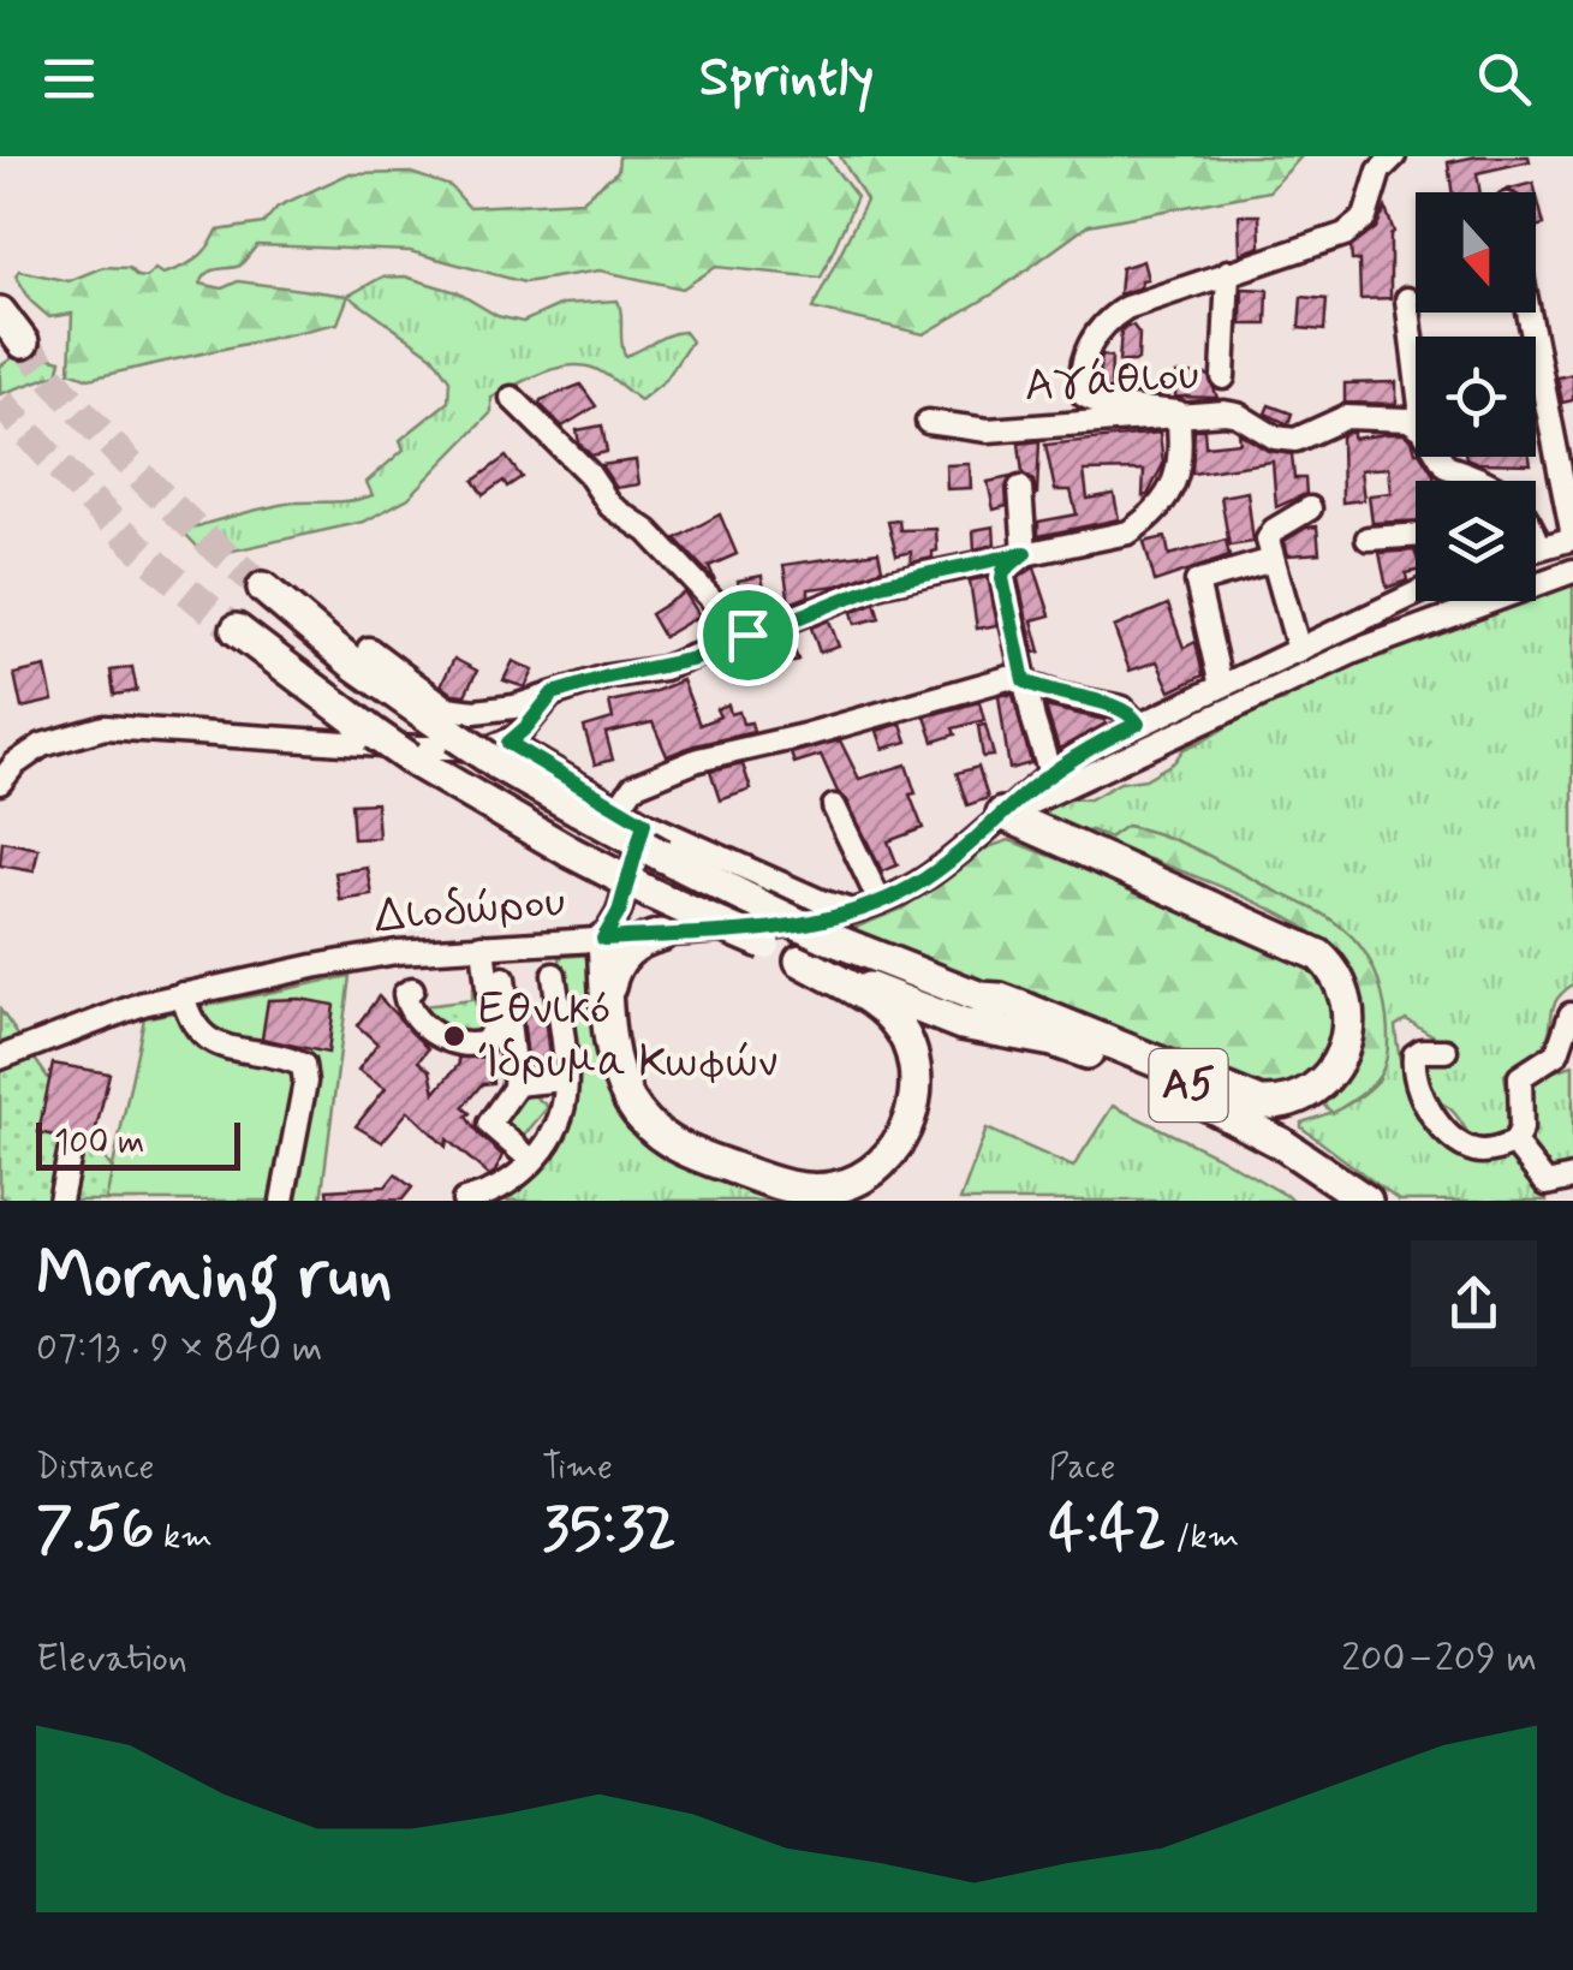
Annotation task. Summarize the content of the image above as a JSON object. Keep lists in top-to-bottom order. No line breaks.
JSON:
{"streets":{"highway":["Α5"],"street":["Αγάθιου","Διοδώρου"]},"places":["Εθνικό Ίδρυμα Κωφών"],"scale_bar":"100 m","north":"bottom","page":{"header":"Sprintly","scale":"100 m","heading":["Morning run","07:13 · 9 × 840 m"],"stats":[["Distance","7.56 km"],["Time","35:32"],["Pace","4:42 /km"]],"chart":["Elevation","200–209 m"]}}
